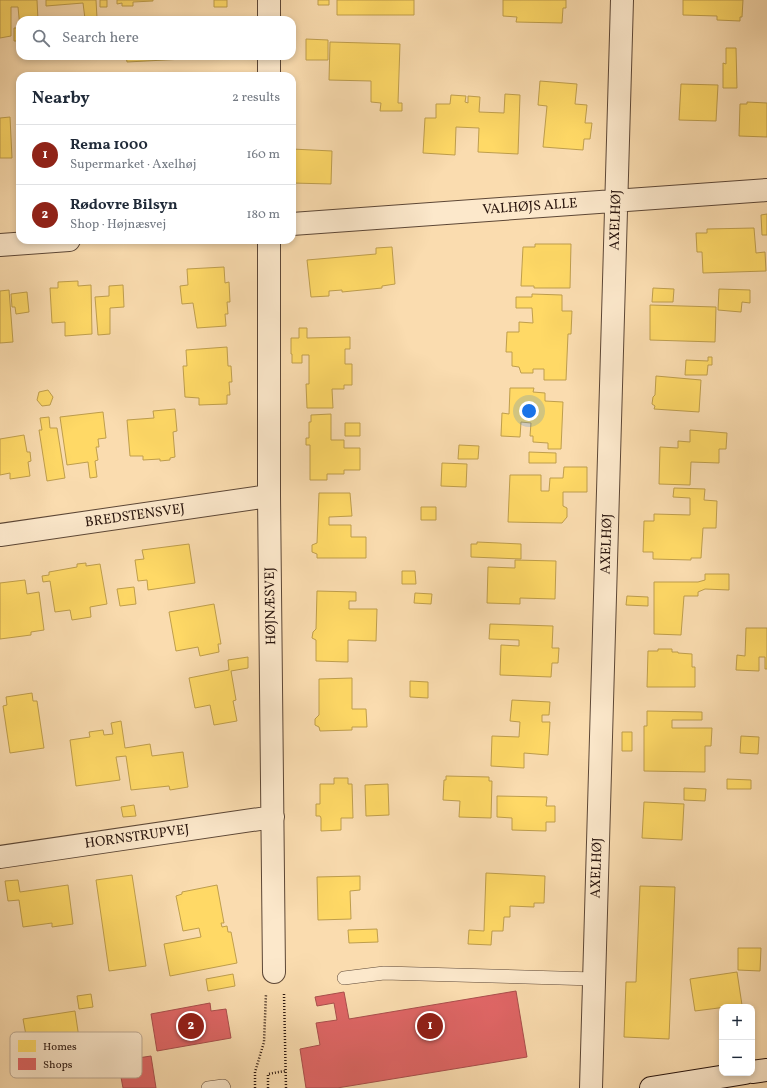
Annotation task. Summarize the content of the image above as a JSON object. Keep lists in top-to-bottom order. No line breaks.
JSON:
{"streets":{"street":["VALHØJS ALLE","AXELHØJ","BREDSTENSVEJ","HØJNÆSVEJ","HORNSTRUPVEJ"]},"crossings":[["VALHØJS ALLE","AXELHØJ"],["BREDSTENSVEJ","HØJNÆSVEJ"],["HØJNÆSVEJ","HORNSTRUPVEJ"]],"legend":["Homes","Shops"],"page":{"search":"Search here","heading":["Nearby","2 results"],"list":[{"mark":"1","name":"Rema 1000","note":"Supermarket · Axelhøj","value":"160 m"},{"mark":"2","name":"Rødovre Bilsyn","note":"Shop · Højnæsvej","value":"180 m"}],"map_buttons":["+","−"],"pins":["1","2"]}}
